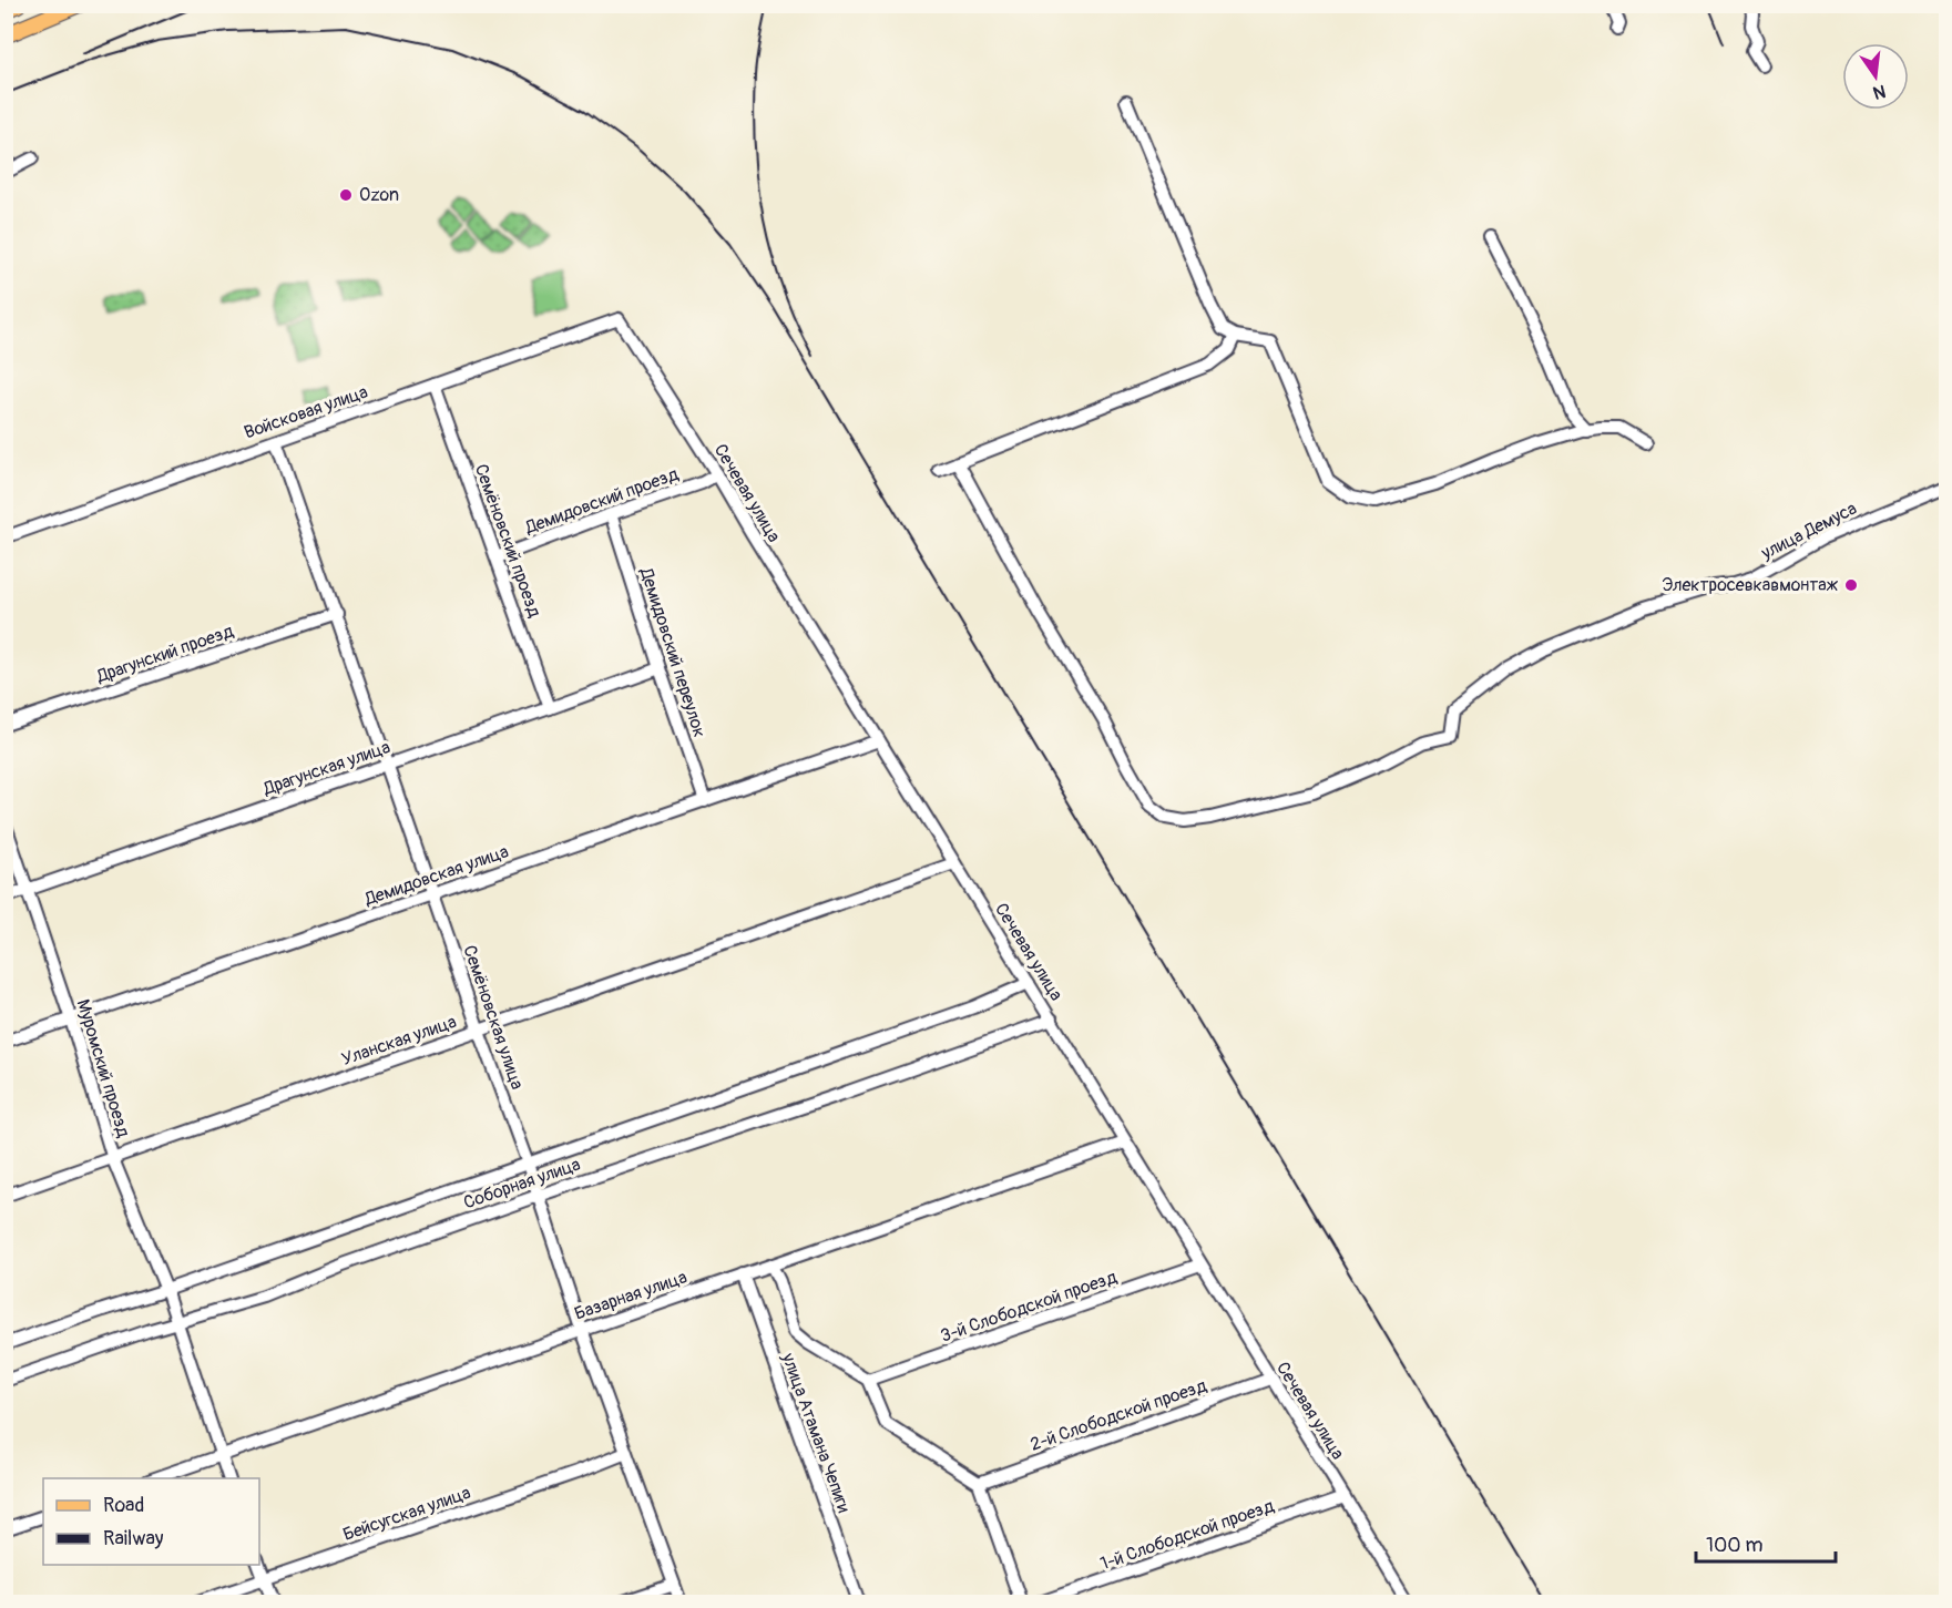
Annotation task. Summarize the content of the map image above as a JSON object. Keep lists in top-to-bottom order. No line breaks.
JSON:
{"streets":{"street":["Войсковая улица","Сечевая улица","Демидовский проезд","улица Демуса","Семёновский проезд","Демидовский переулок","Драгунский проезд","Драгунская улица","Демидовская улица","Семёновская улица","Уланская улица","Муромский проезд","Соборная улица","Базарная улица","3-й Слободской проезд","2-й Слободской проезд","улица Атамана Чепиги","Бейсугская улица","1-й Слободской проезд"]},"crossings":[["Войсковая улица","Сечевая улица"],["Войсковая улица","Семёновский проезд"],["Войсковая улица","Семёновская улица"],["Сечевая улица","Демидовский проезд"],["Сечевая улица","Демидовская улица"],["Сечевая улица","Уланская улица"],["Сечевая улица","Соборная улица"],["Сечевая улица","Базарная улица"],["Сечевая улица","3-й Слободской проезд"],["Сечевая улица","2-й Слободской проезд"],["Сечевая улица","1-й Слободской проезд"],["Демидовский проезд","Семёновский проезд"],["Демидовский проезд","Демидовский переулок"],["Семёновский проезд","Драгунская улица"],["Демидовский переулок","Драгунская улица"],["Демидовский переулок","Демидовская улица"],["Драгунский проезд","Семёновская улица"],["Драгунская улица","Семёновская улица"],["Драгунская улица","Муромский проезд"],["Демидовская улица","Семёновская улица"],["Демидовская улица","Муромский проезд"],["Семёновская улица","Уланская улица"],["Семёновская улица","Соборная улица"],["Семёновская улица","Базарная улица"],["Семёновская улица","Бейсугская улица"],["Уланская улица","Муромский проезд"],["Муромский проезд","Соборная улица"],["Муромский проезд","Базарная улица"],["Базарная улица","улица Атамана Чепиги"]],"places":["Ozon","Электросевкавмонтаж"],"legend":["Road","Railway"],"scale_bar":"100 m","north":"bottom"}
